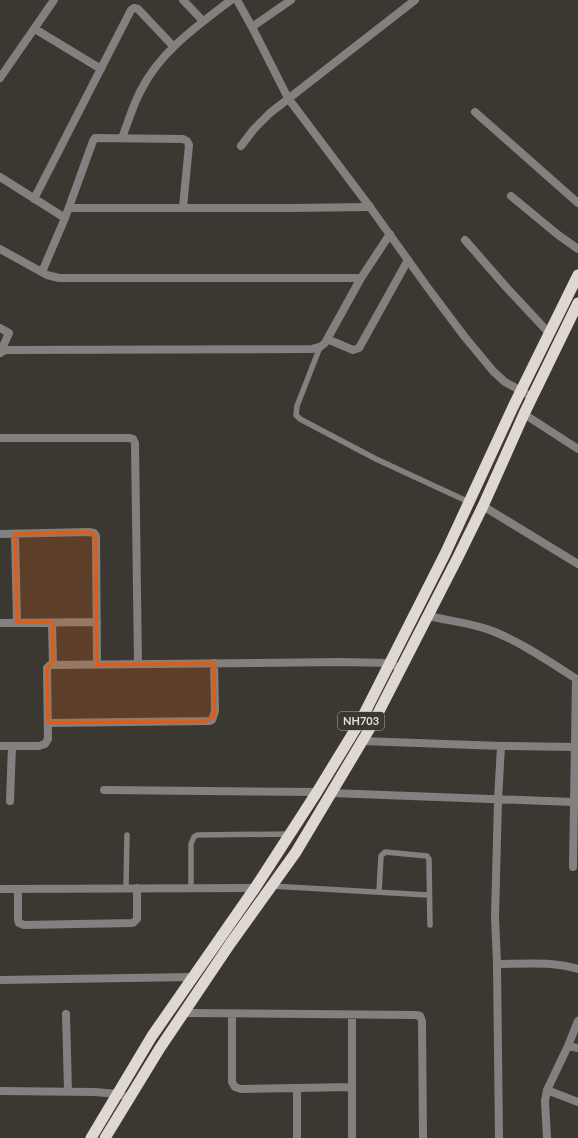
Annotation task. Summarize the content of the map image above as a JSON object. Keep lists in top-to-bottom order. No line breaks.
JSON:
{"streets":{"highway":["NH703"]}}
